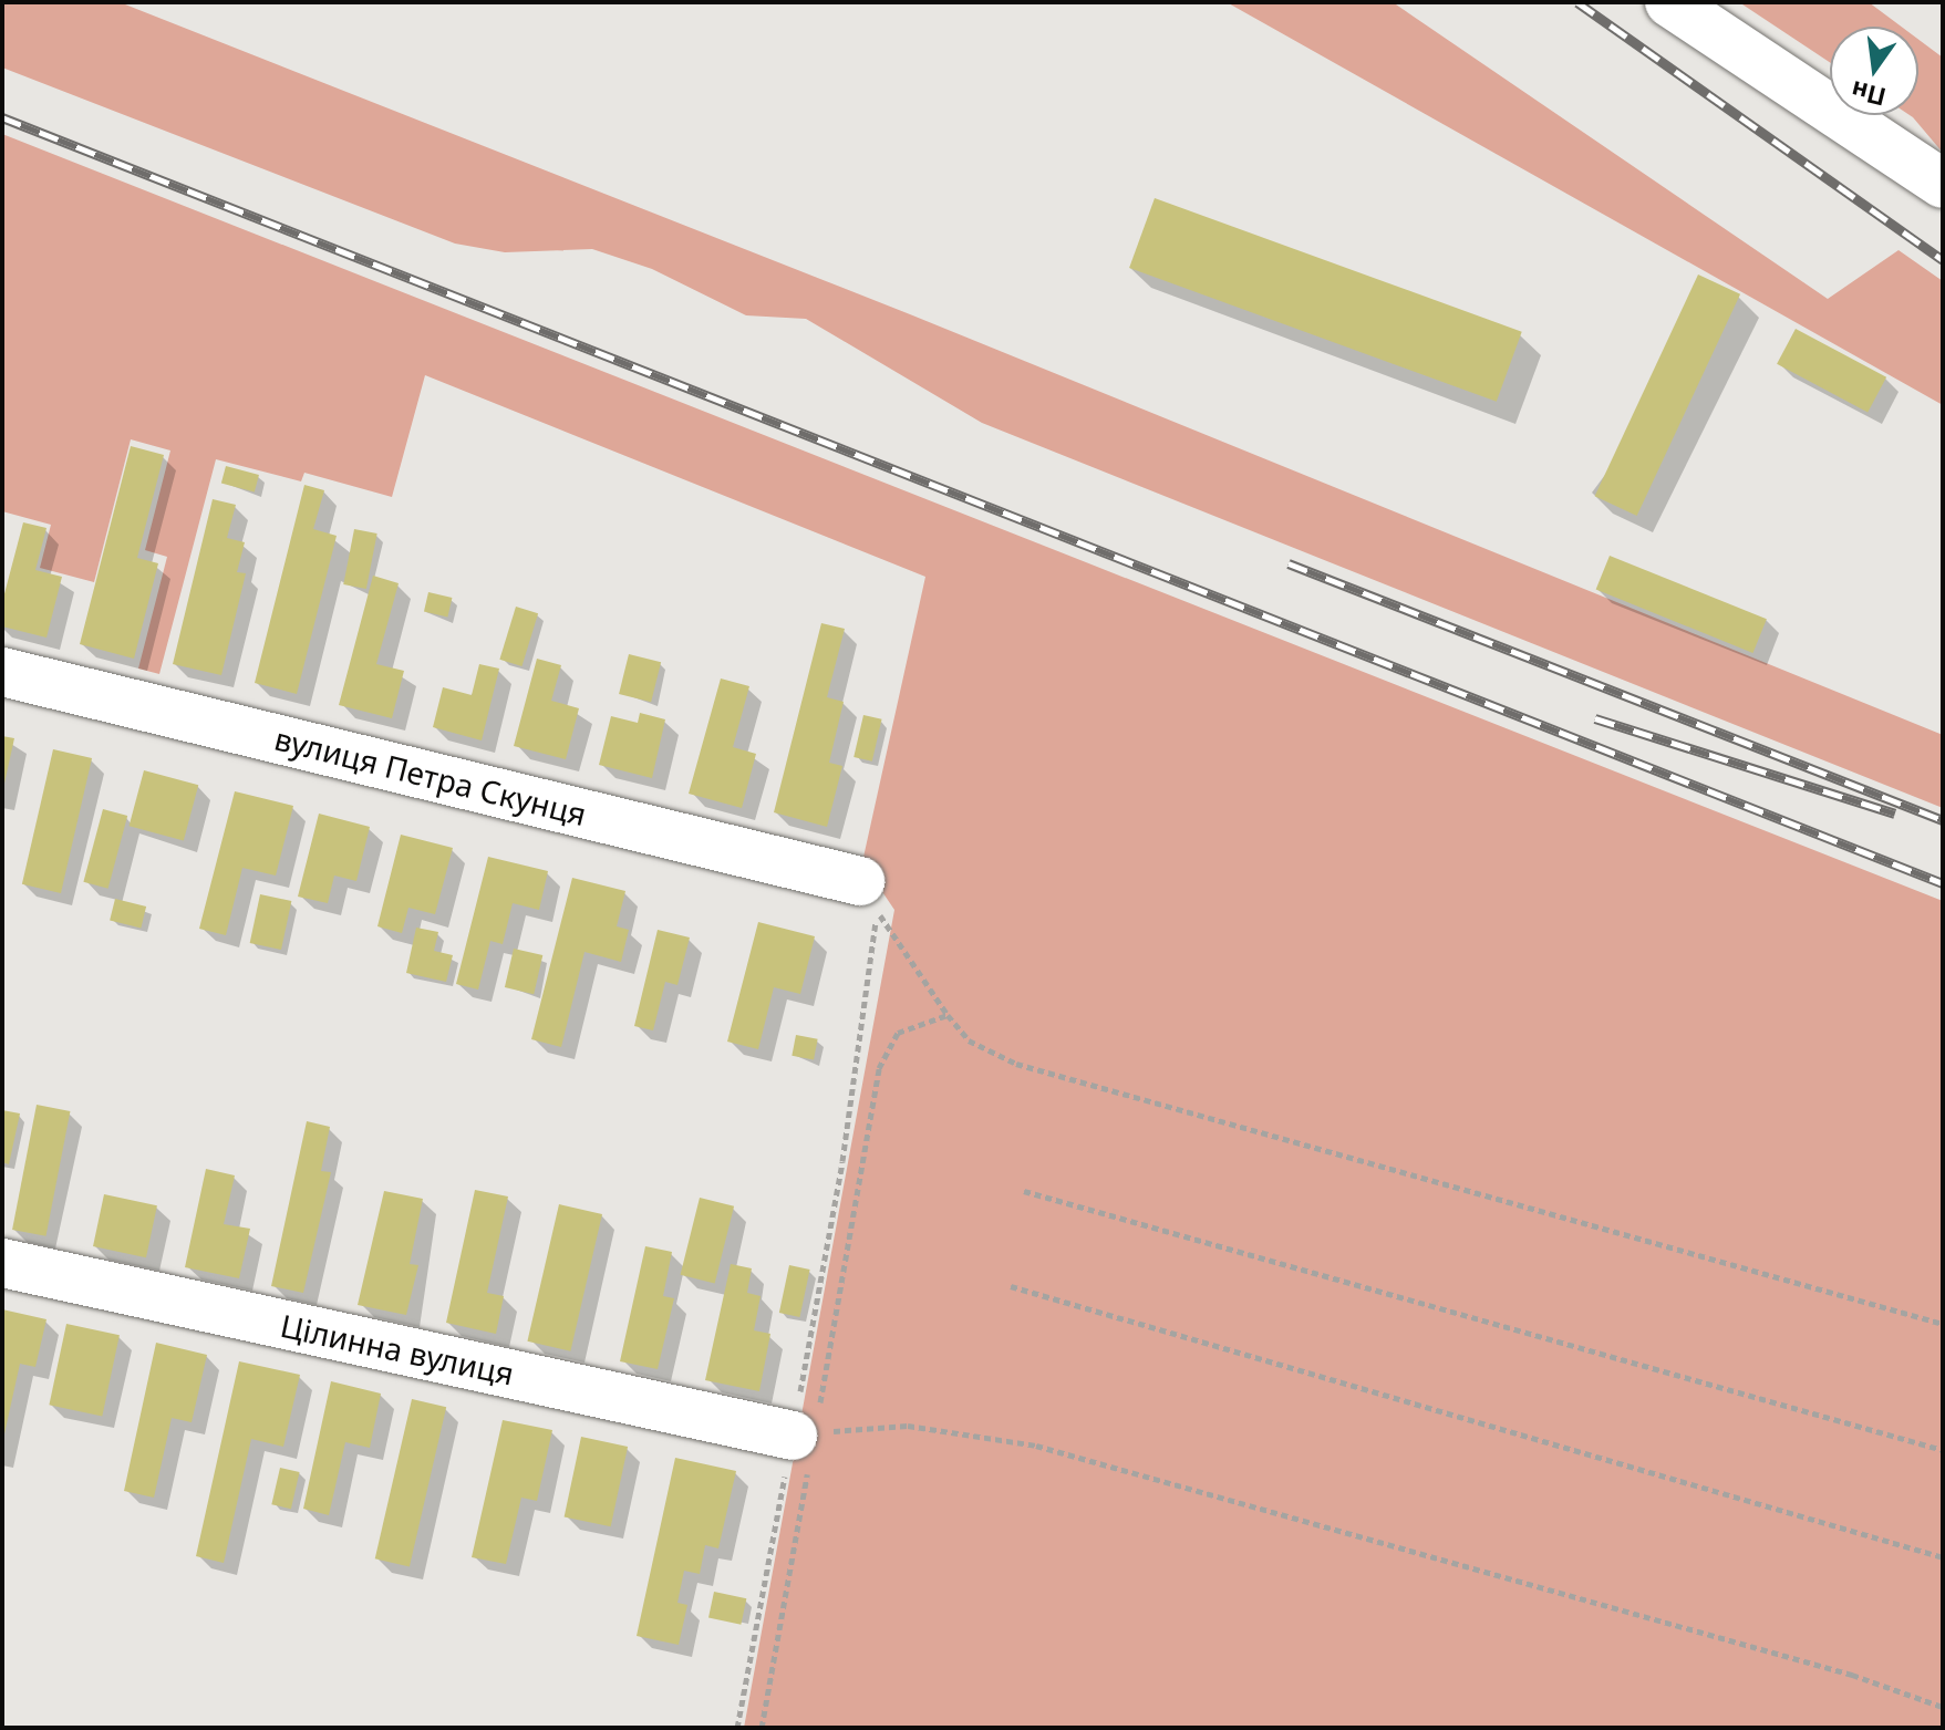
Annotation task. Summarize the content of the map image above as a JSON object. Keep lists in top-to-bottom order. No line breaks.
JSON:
{"streets":{"street":["вулиця Петра Скунця","Цілинна вулиця"]},"north":"bottom"}
